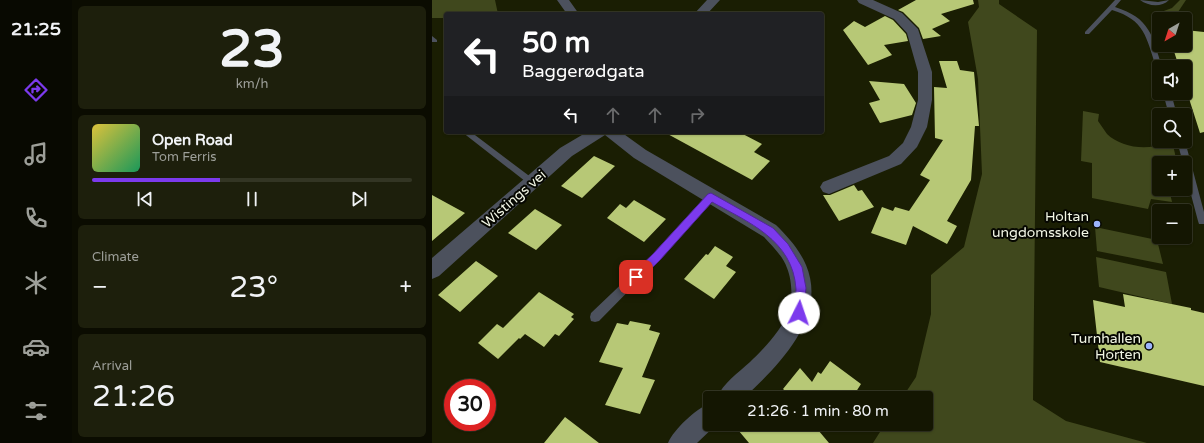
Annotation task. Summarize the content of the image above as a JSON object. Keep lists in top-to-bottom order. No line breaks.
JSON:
{"streets":{"street":["Wistings vei"]},"places":["Holtan ungdomsskole","Turnhallen Horten"],"north":"bottom left","page":{"tabs":"21:25","tile":[["23","km/h"],"Climate",["Arrival","21:26"]],"map_buttons":["+","−"],"turn":["50 m","Baggerødgata"],"song":["Open Road","Tom Ferris"],"heat":["−","23°","+"],"limit":"30","trip":"21:26 · 1 min · 80 m"}}
